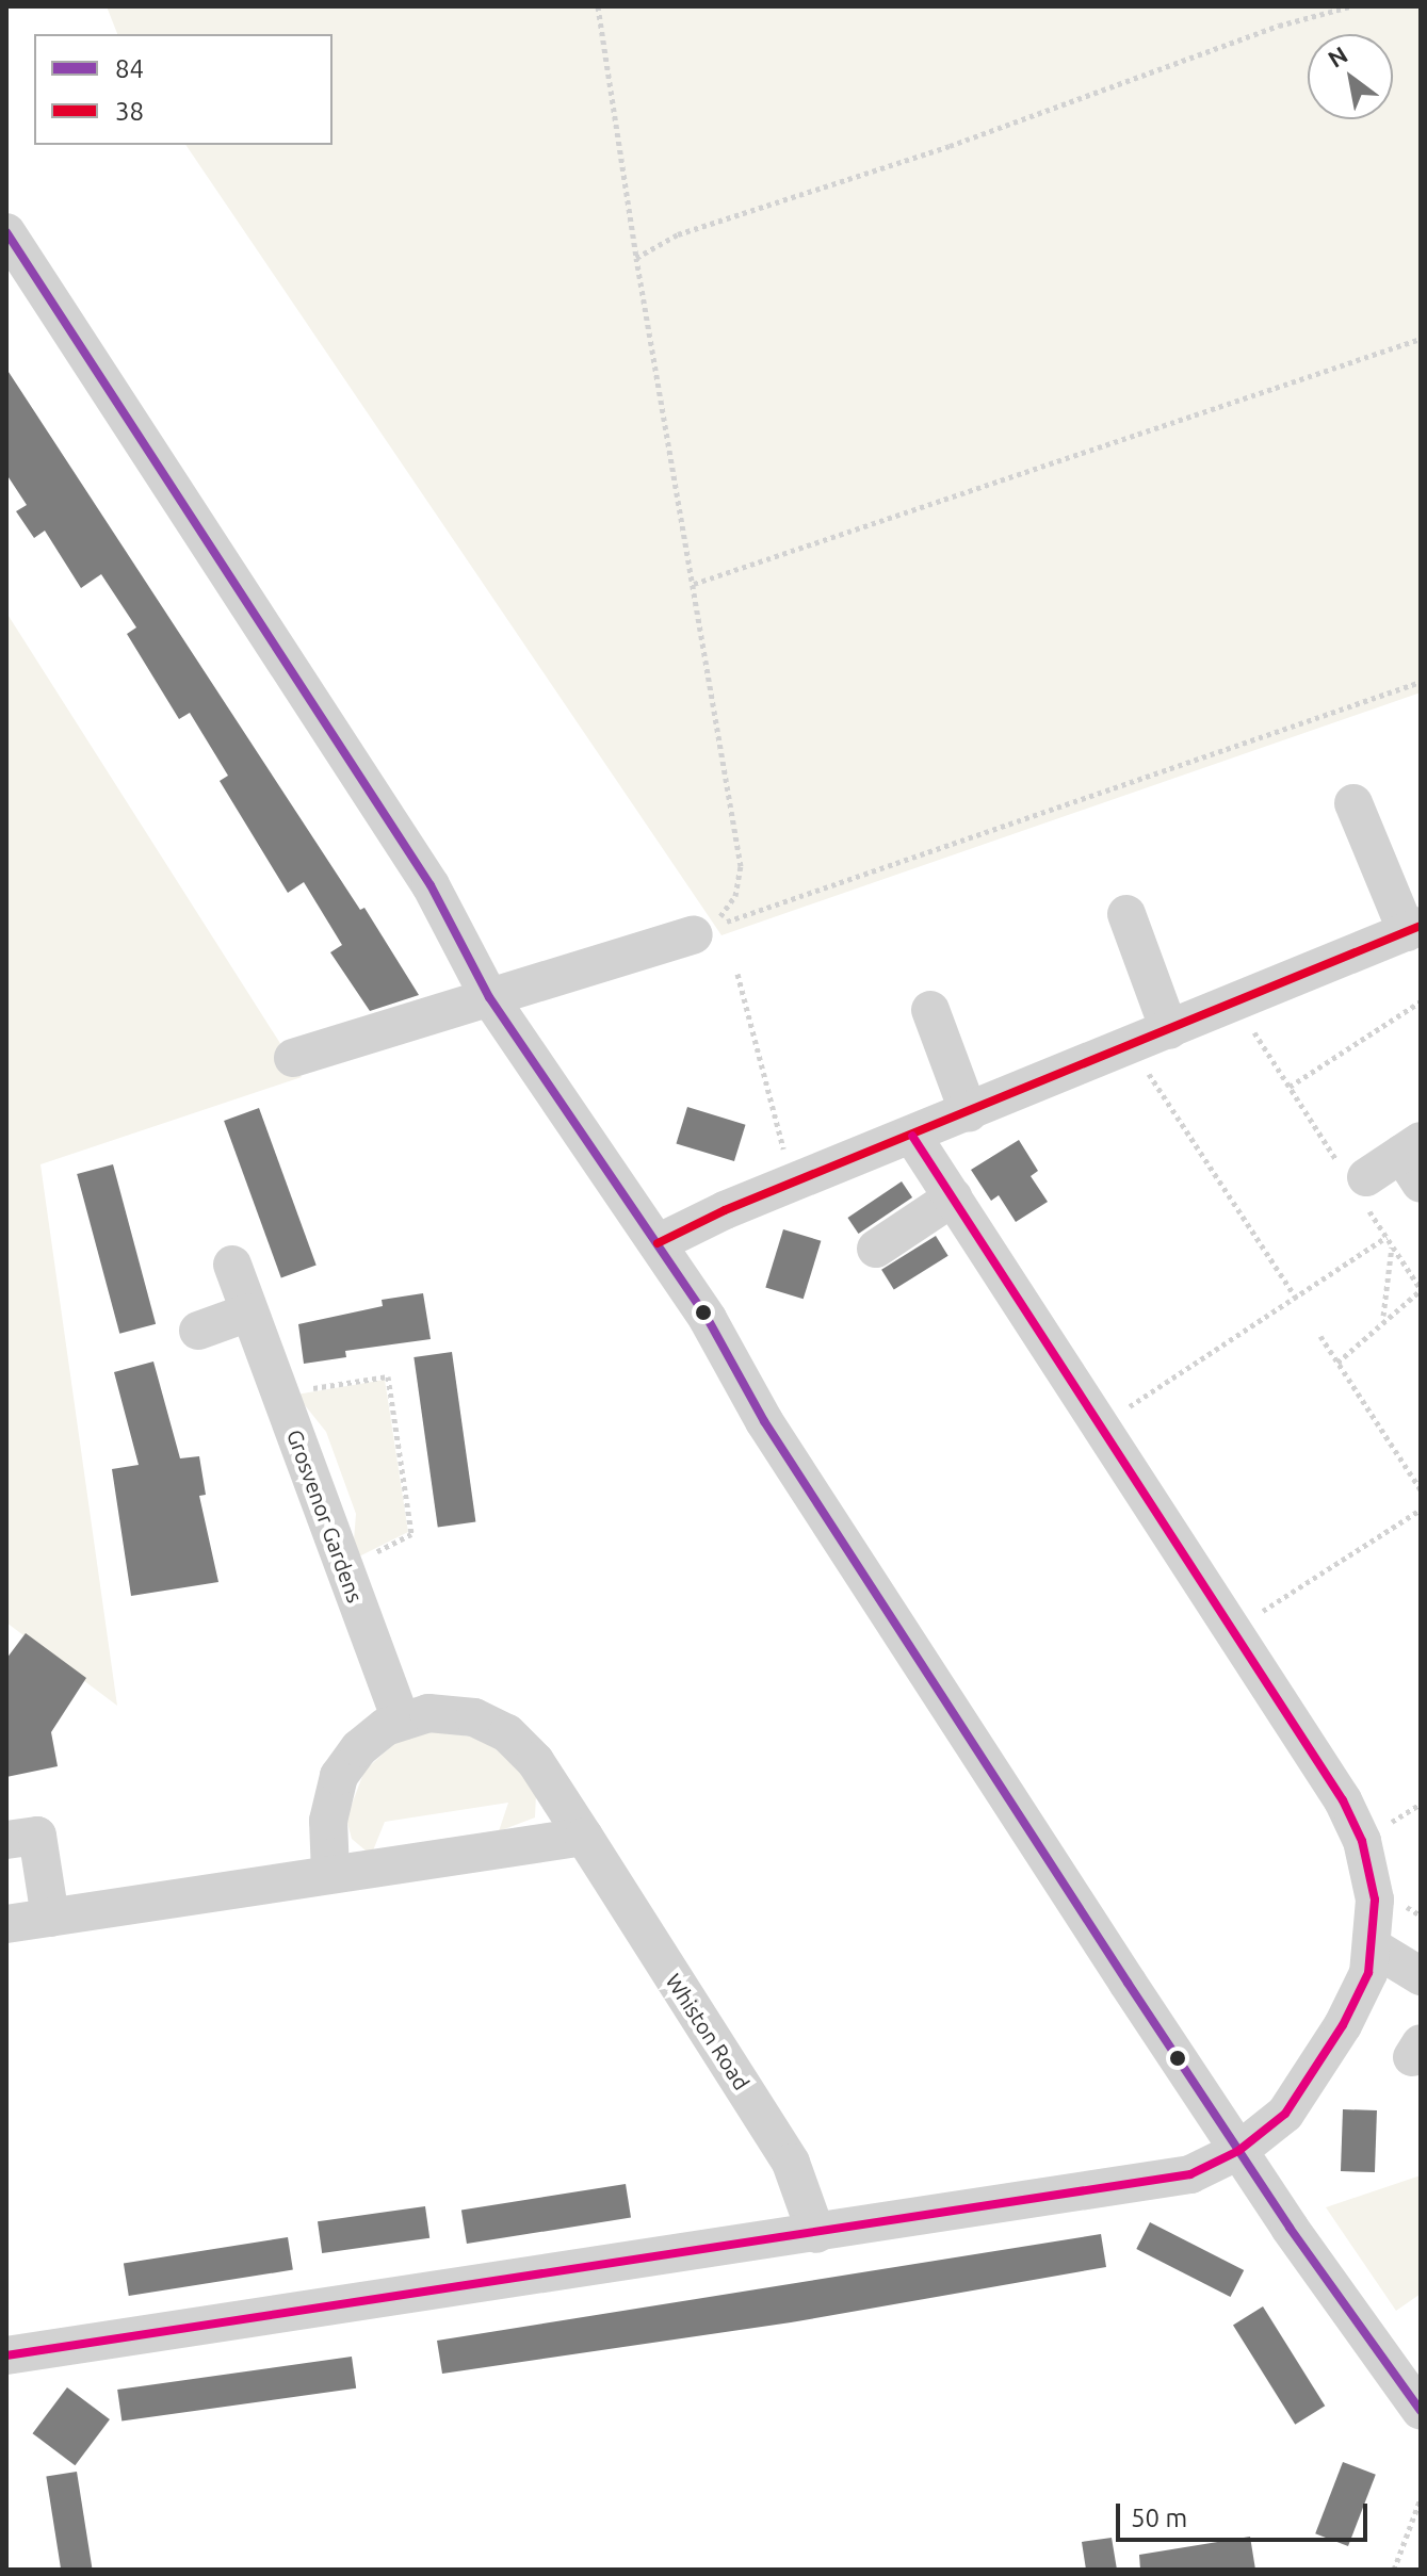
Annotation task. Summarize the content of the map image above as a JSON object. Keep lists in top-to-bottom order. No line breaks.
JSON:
{"streets":{"street":["Grosvenor Gardens","Whiston Road"]},"crossings":[["Grosvenor Gardens","Whiston Road"]],"lines":["transit line 84","transit line 38"],"legend":["84","38"],"scale_bar":"50 m","north":"top left"}
